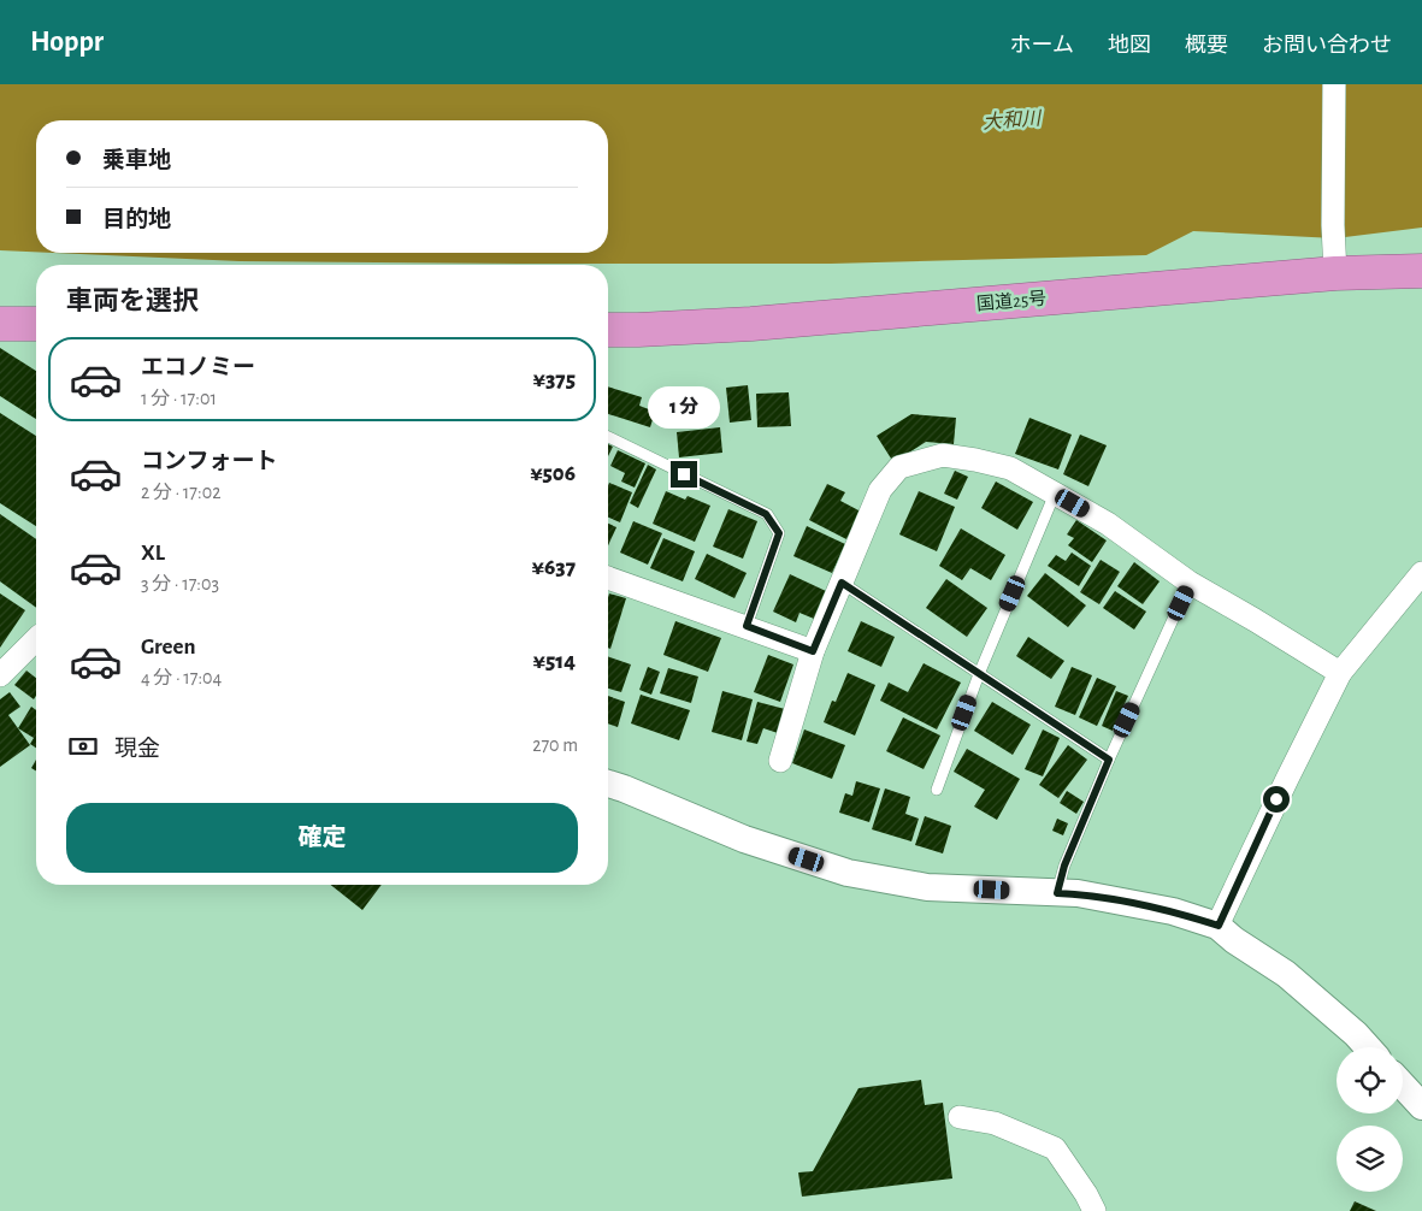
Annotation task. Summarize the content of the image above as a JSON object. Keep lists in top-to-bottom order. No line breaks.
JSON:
{"streets":{"highway":["国道25号"]},"water":["大和川"],"page":{"header":"Hoppr","nav":["ホーム","地図","概要","お問い合わせ"],"banner":["乗車地","目的地"],"heading":"車両を選択","list":[{"name":"エコノミー","note":"1 分 · 17:01","value":"¥375"},{"name":"コンフォート","note":"2 分 · 17:02","value":"¥506"},{"name":"XL","note":"3 分 · 17:03","value":"¥637"},{"name":"Green","note":"4 分 · 17:04","value":"¥514"}],"bubble":"1 分","pay":["現金","270 m"],"buttons":"確定"}}
